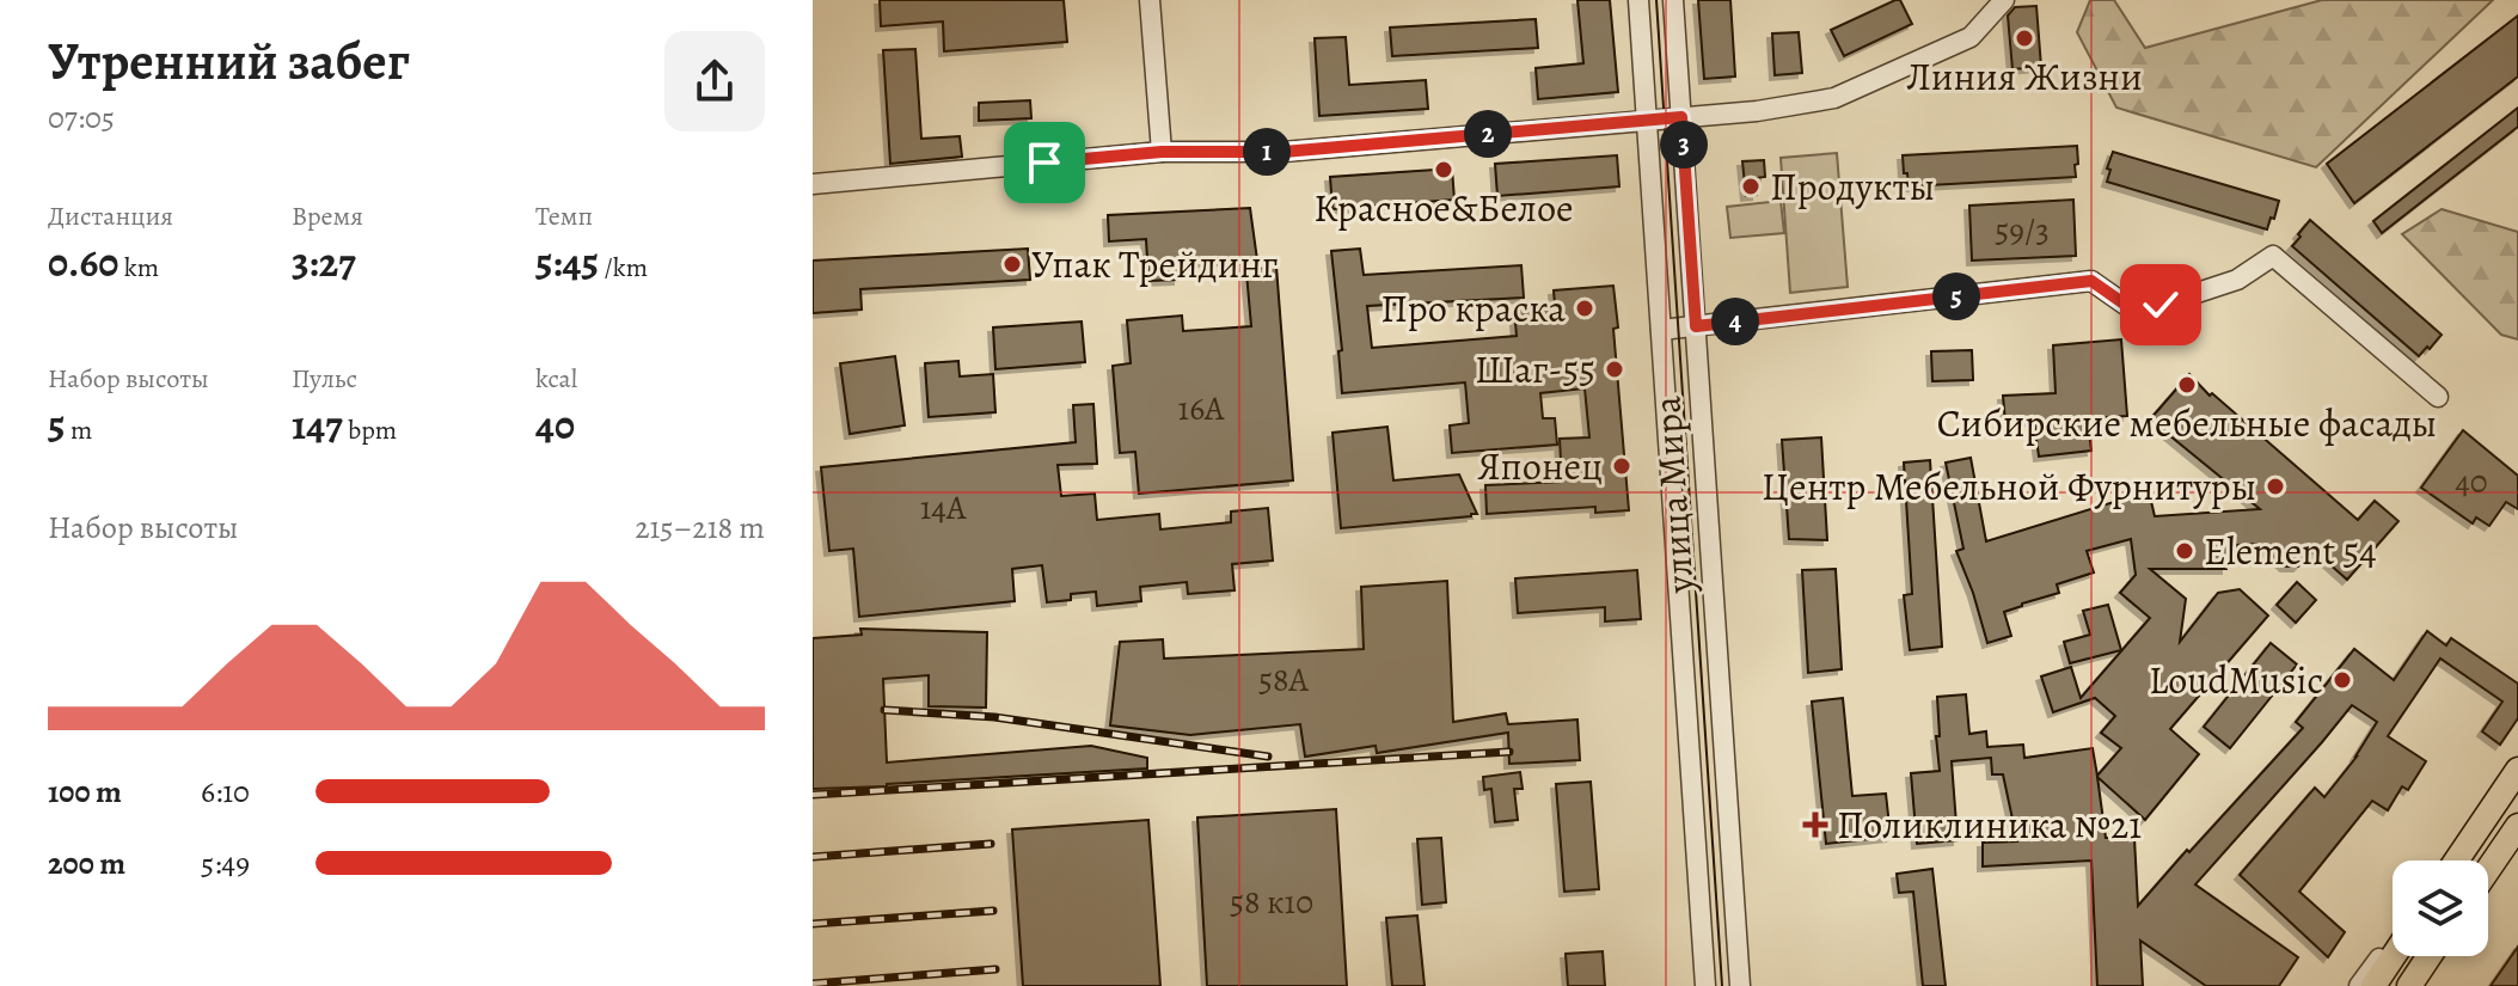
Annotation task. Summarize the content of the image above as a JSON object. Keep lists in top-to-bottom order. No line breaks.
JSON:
{"streets":{"street":["улица Мира"]},"places":{"other":["Линия Жизни","Красное&Белое","Продукты","Упак Трейдинг","Про краска","Шаг-55","Сибирские мебельные фасады","Японец","Центр Мебельной Фурнитуры","Element 54","LoudMusic"],"health":["Поликлиника №21"]},"house_numbers":["59/3","16А","40","14А","58А","58 к10"],"page":{"heading":["Утренний забег","07:05"],"pins":["2","3","1","5","4"],"stats":[["Дистанция","0.60 km"],["Время","3:27"],["Темп","5:45 /km"],["Набор высоты","5 m"],["Пульс","147 bpm"],["kcal","40"]],"chart":["Набор высоты","215–218 m"],"list":[{"name":"100 m","note":"6:10"},{"name":"200 m","note":"5:49"}]}}
